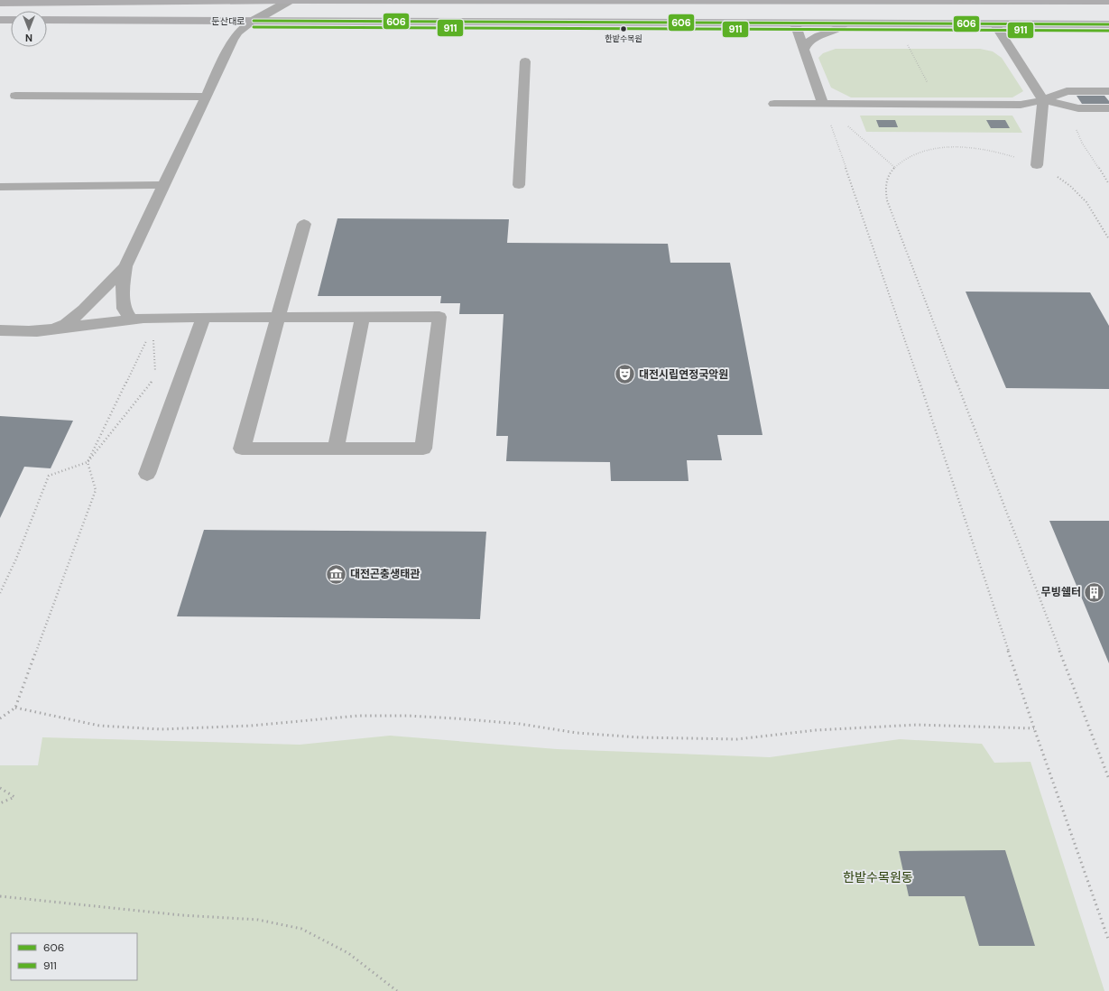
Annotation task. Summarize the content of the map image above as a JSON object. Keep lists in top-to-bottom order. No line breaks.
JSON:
{"streets":{"main road":["둔산대로"]},"parks":["한밭수목원동"],"places":{"other":["한밭수목원"],"theatre":["대전시립연정국악원"],"museum":["대전곤충생태관"],"building":["무빙쉘터"]},"lines":["transit line 606","transit line 911"],"legend":["606","911"],"north":"bottom"}
